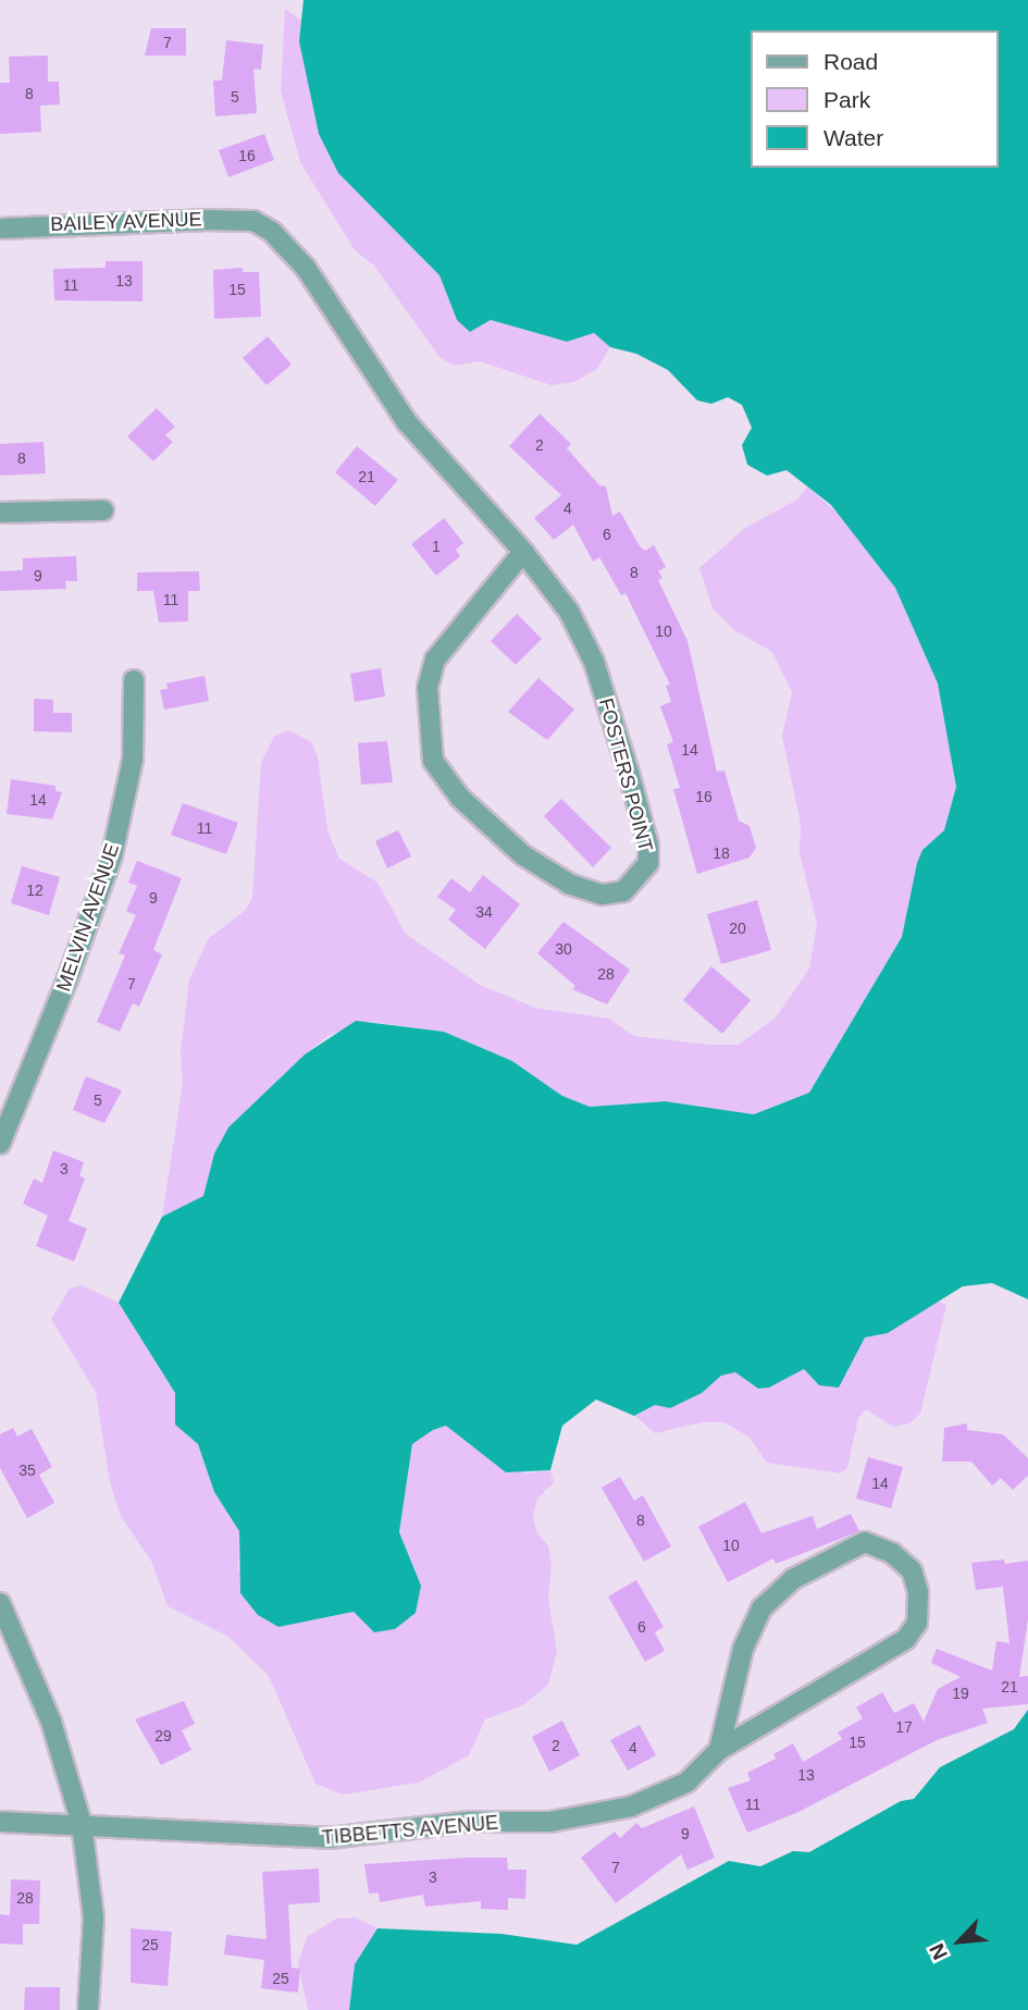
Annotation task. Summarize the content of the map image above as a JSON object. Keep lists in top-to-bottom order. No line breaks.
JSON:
{"streets":{"street":["BAILEY AVENUE","FOSTERS POINT","MELVIN AVENUE","TIBBETTS AVENUE"]},"crossings":[["BAILEY AVENUE","FOSTERS POINT"]],"house_numbers":["7","8","5","16","13","11","15","2","8","21","4","6","1","8","9","11","10","14","16","14","11","18","12","9","34","20","30","28","7","5","3","35","14","8","10","6","21","19","17","29","15","2","4","13","11","9","7","3","28","25","25"],"legend":["Road","Park","Water"],"north":"bottom left"}
